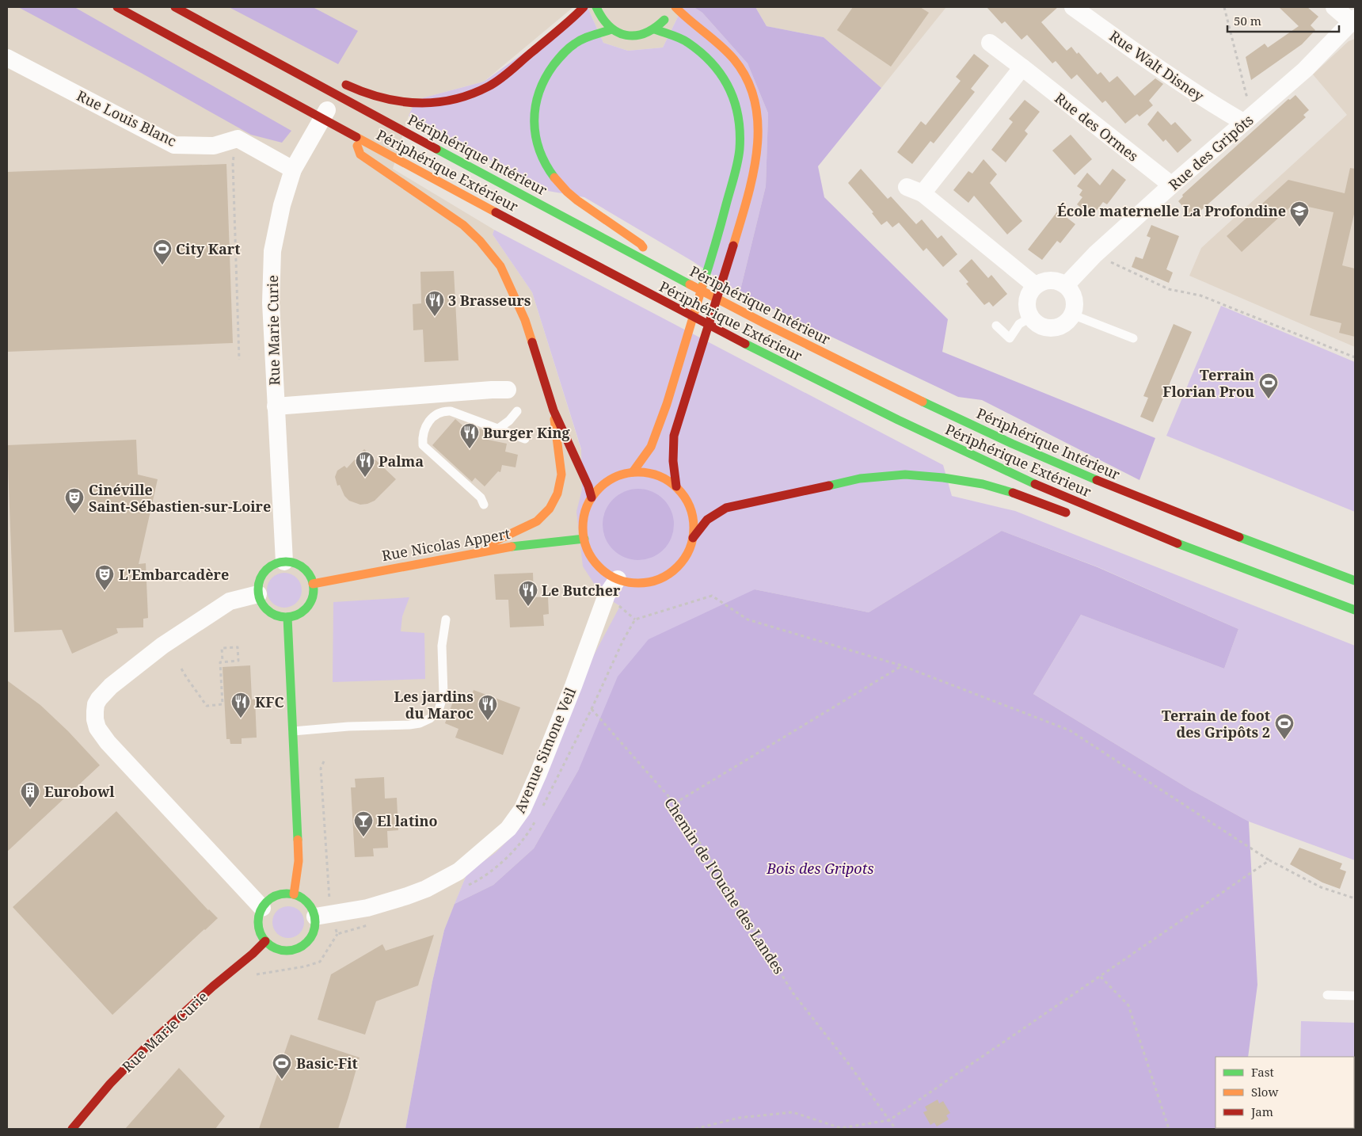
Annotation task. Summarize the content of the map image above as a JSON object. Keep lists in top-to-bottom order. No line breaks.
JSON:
{"streets":{"main road":["Périphérique Intérieur","Périphérique Extérieur","Rue Marie Curie","Rue Nicolas Appert"],"street":["Rue Walt Disney","Rue Louis Blanc","Rue des Ormes","Rue des Gripôts","Avenue Simone Veil"],"path":["Chemin de l'Ouche des Landes"]},"crossings":[["Rue Walt Disney","Rue des Gripôts"],["Rue des Ormes","Rue des Gripôts"],["Rue Marie Curie","Rue Nicolas Appert"],["Rue Marie Curie","Avenue Simone Veil"],["Rue Nicolas Appert","Avenue Simone Veil"]],"parks":["Bois des Gripots"],"places":{"school or university":["École maternelle La Profondine"],"sports":["City Kart","Terrain Florian Prou","Terrain de foot des Gripôts 2","Basic-Fit"],"restaurant":["3 Brasseurs","Burger King","Palma","Le Butcher","KFC","Les jardins du Maroc"],"theatre":["Cinéville Saint-Sébastien-sur-Loire","L'Embarcadère"],"building":["Eurobowl"],"bar":["El latino"]},"legend":["Fast","Slow","Jam"],"scale_bar":"50 m"}
